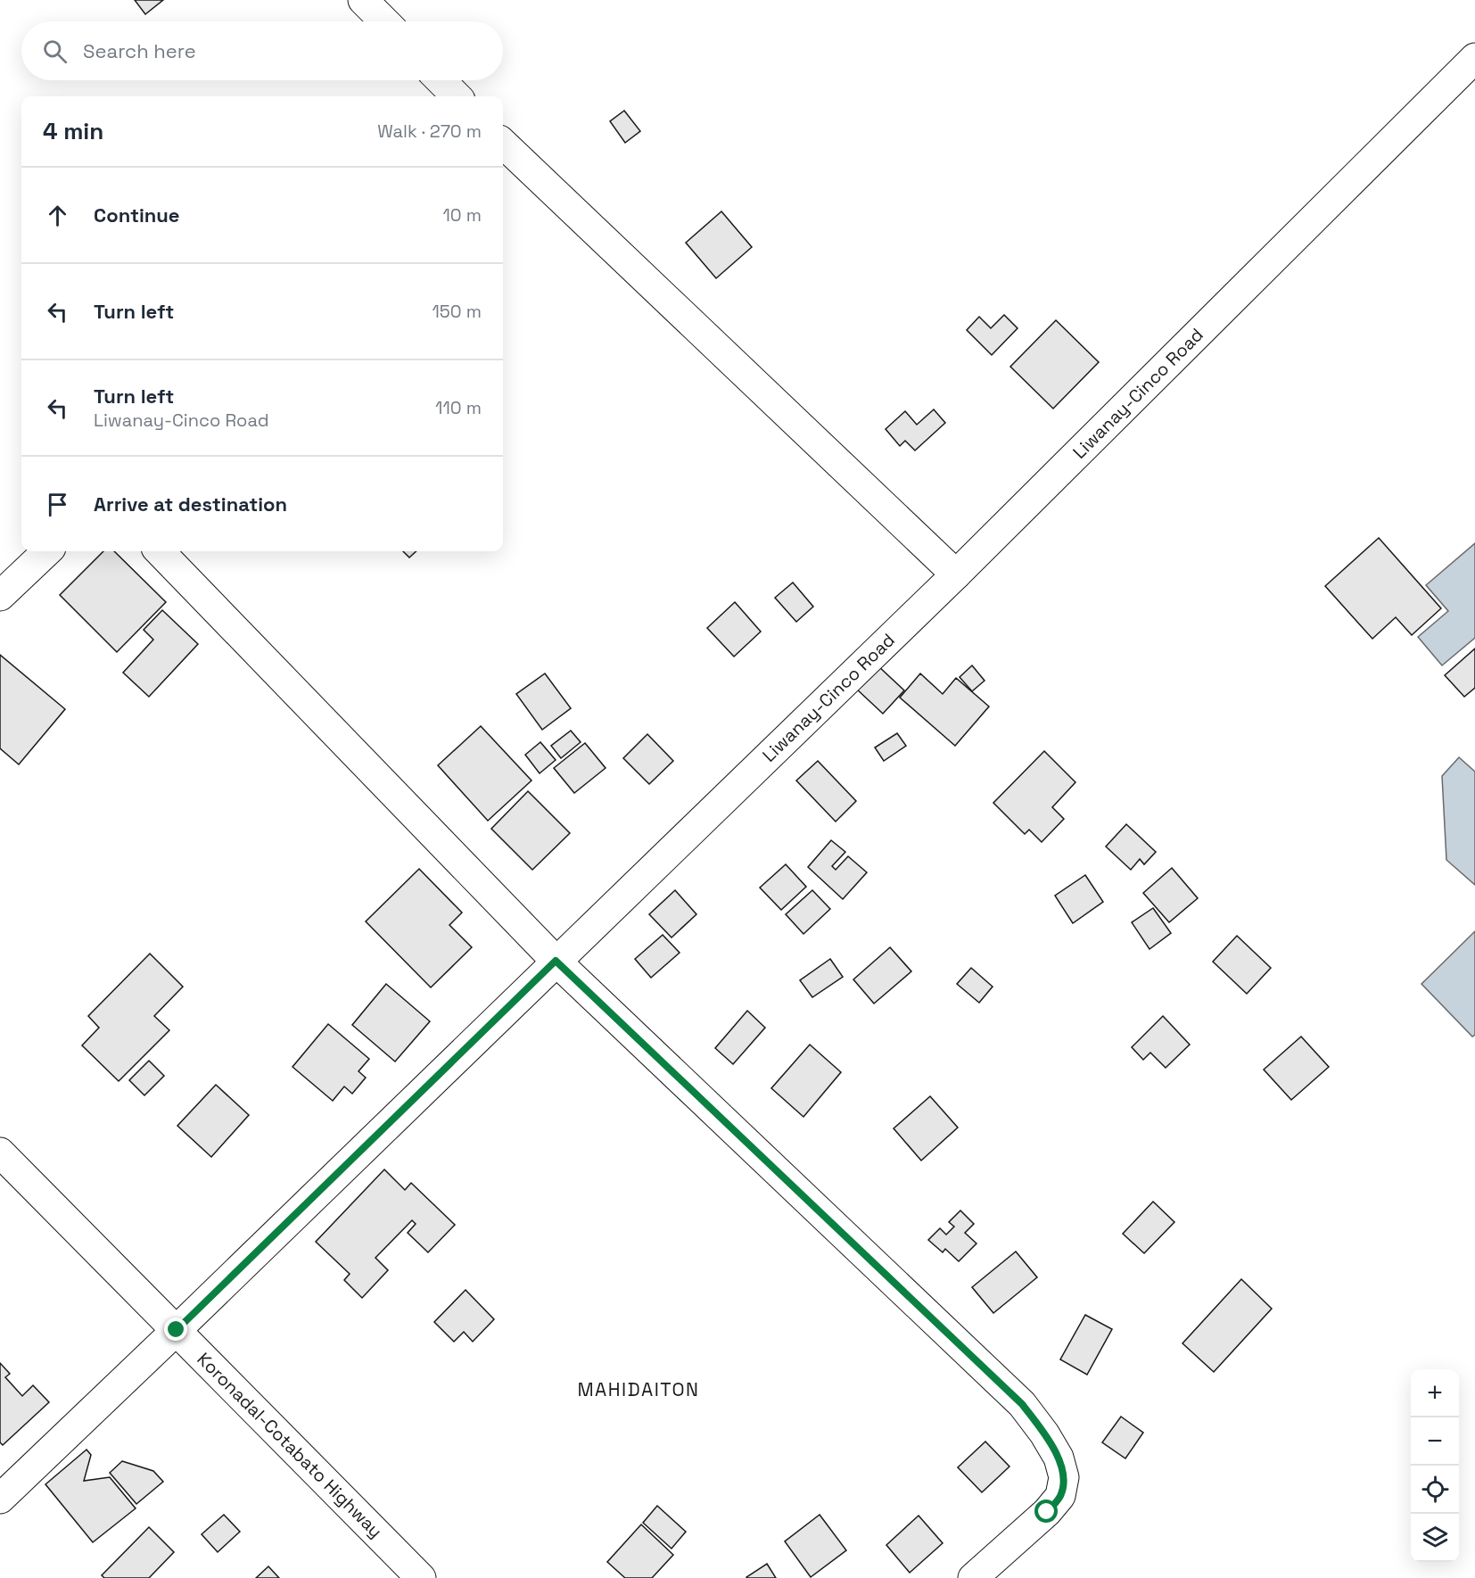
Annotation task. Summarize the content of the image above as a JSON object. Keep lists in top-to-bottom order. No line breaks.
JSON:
{"streets":{"main road":["Liwanay-Cinco Road","Koronadal-Cotabato Highway"]},"crossings":[["Liwanay-Cinco Road","Koronadal-Cotabato Highway"]],"districts":["MAHIDAITON"],"page":{"search":"Search here","heading":["4 min","Walk · 270 m"],"list":[["Continue","10 m"],["Turn left","150 m"],["Turn left","Liwanay-Cinco Road","110 m"],"Arrive at destination"],"map_buttons":["+","−"]}}
